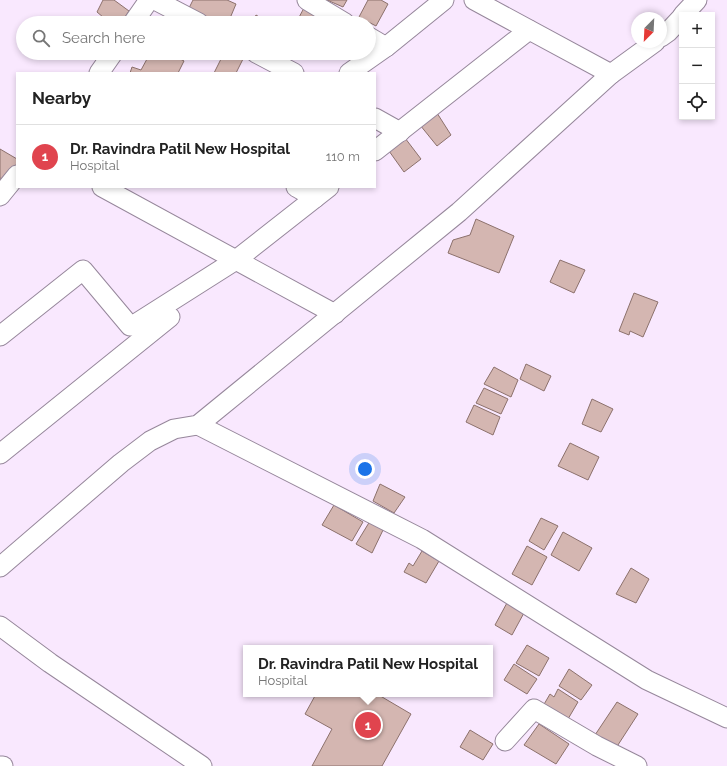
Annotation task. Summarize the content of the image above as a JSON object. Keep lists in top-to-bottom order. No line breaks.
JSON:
{"north":"bottom left","page":{"map_buttons":["+","−"],"search":"Search here","heading":"Nearby","list":[{"mark":"1","name":"Dr. Ravindra Patil New Hospital","note":"Hospital","value":"110 m"}],"popup":["Dr. Ravindra Patil New Hospital","Hospital"],"pins":"1"}}
